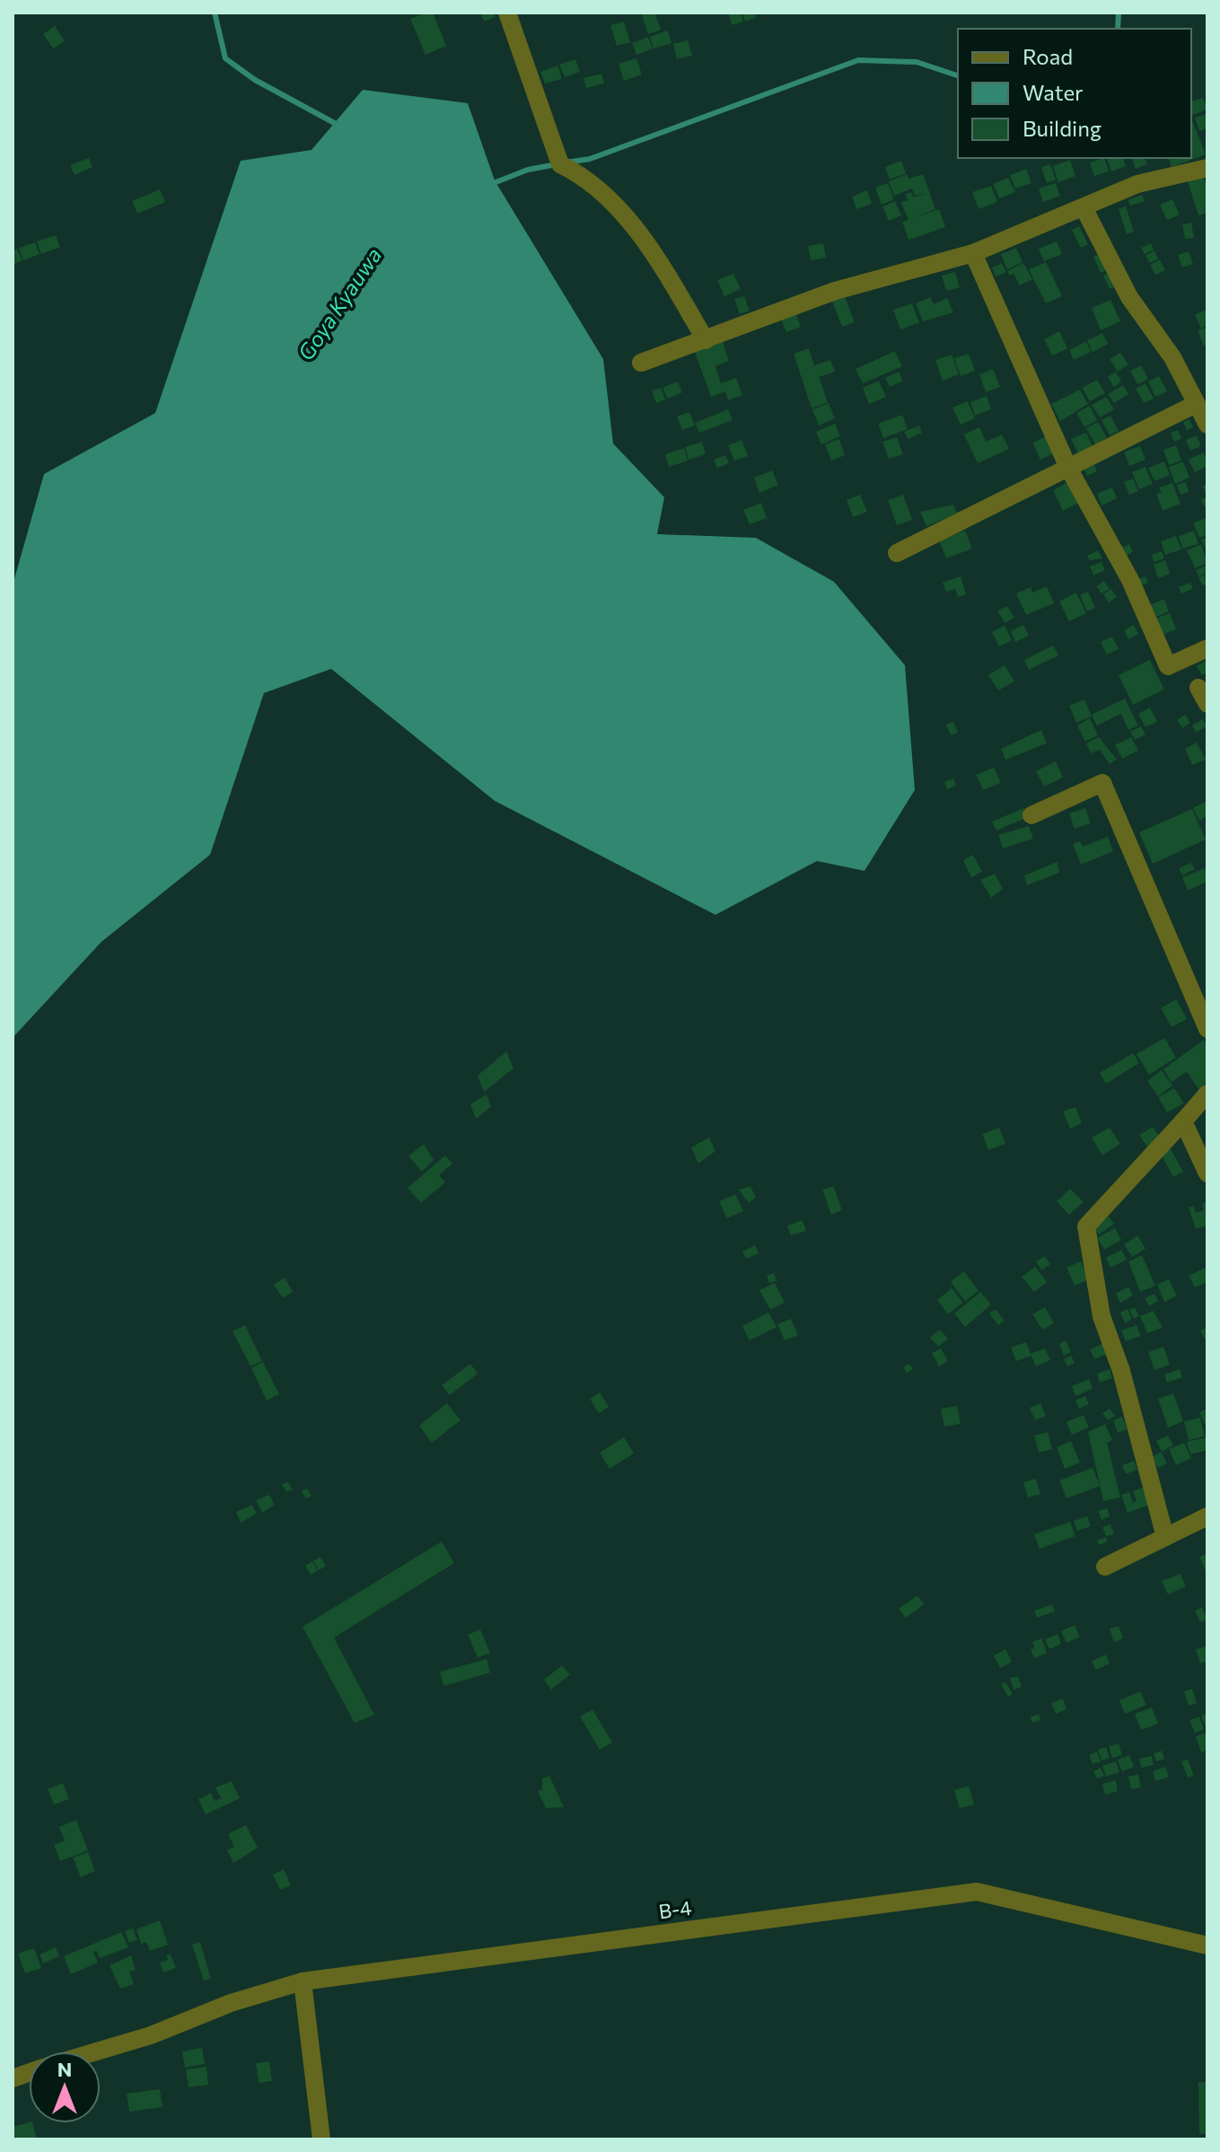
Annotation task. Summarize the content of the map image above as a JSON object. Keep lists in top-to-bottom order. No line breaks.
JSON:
{"streets":{"street":["B-4"]},"water":["Goya Kyauwa"],"legend":["Road","Water","Building"],"north":"top"}
